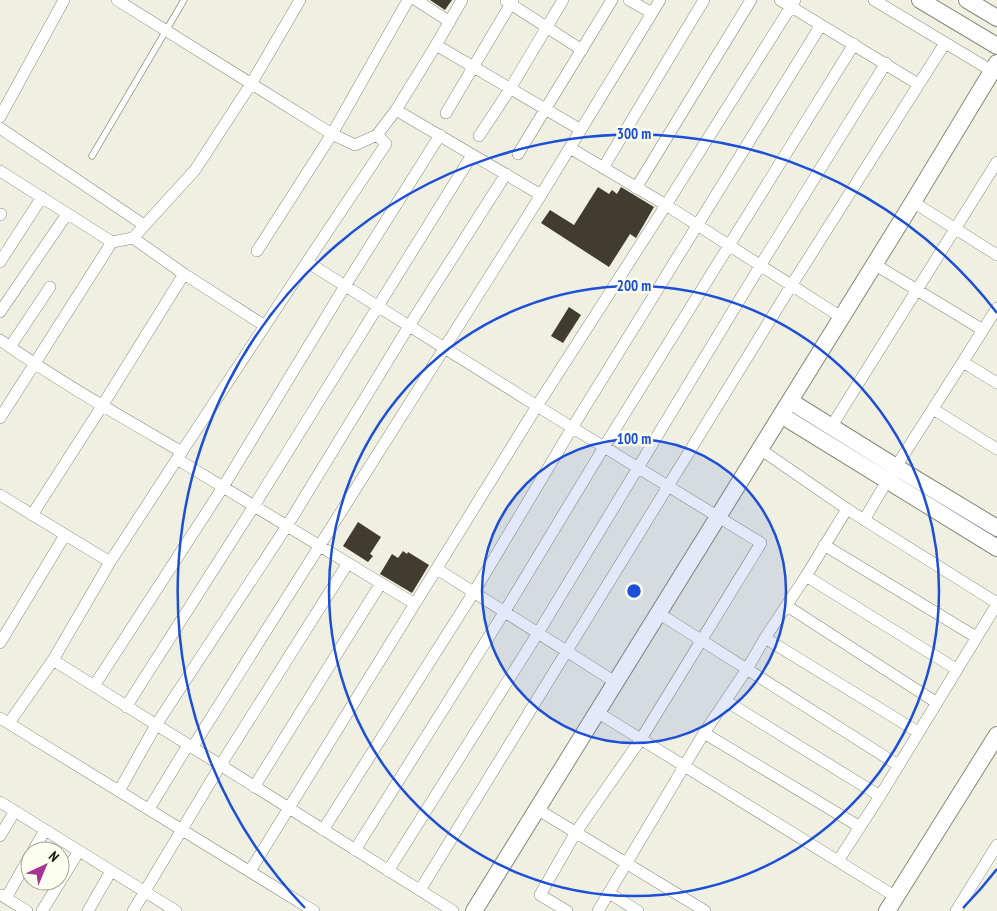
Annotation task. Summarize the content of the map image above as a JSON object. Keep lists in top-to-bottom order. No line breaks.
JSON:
{"north":"top right","rings":["300 m","200 m","100 m"]}
